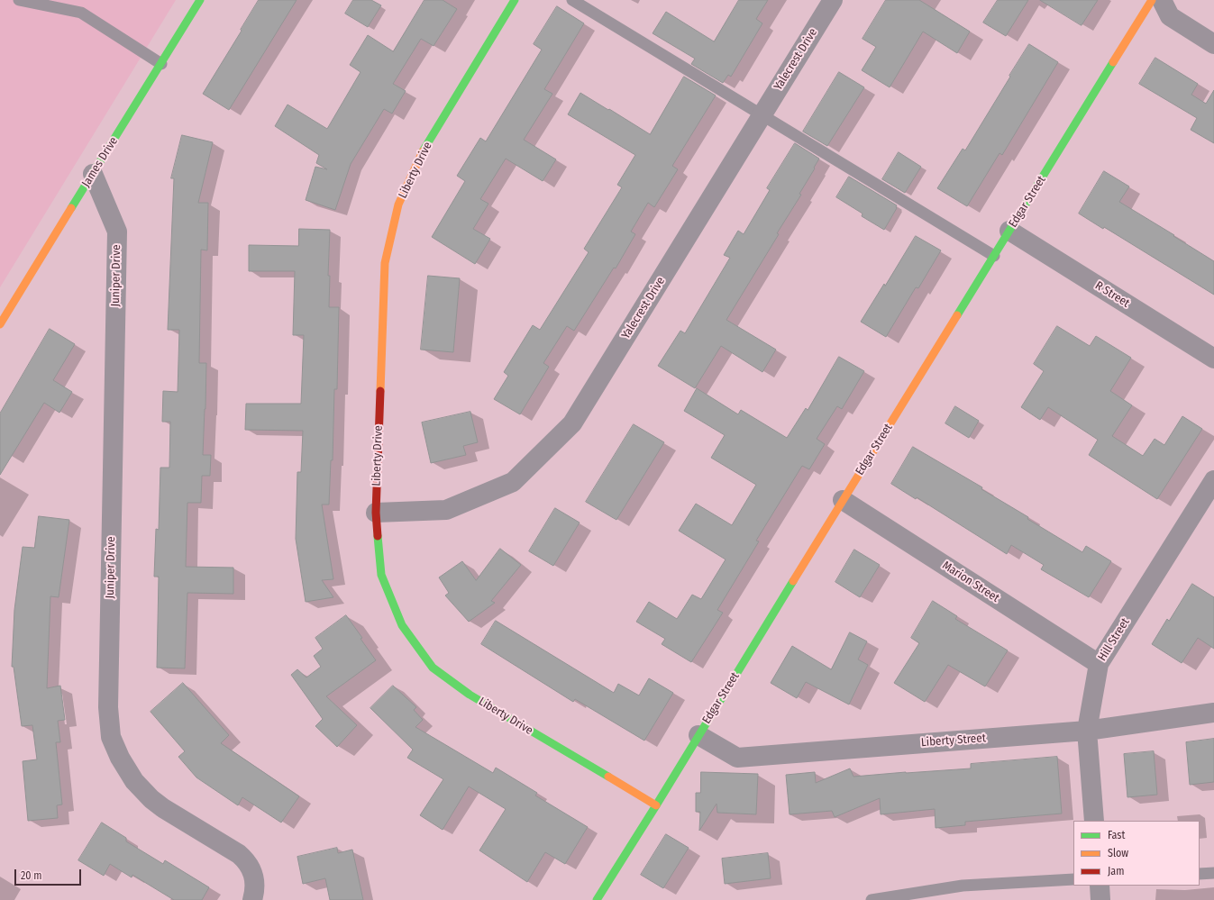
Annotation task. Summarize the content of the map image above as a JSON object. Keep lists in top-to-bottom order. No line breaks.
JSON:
{"streets":{"street":["Yalecrest Drive","James Drive","Liberty Drive","Edgar Street","Juniper Drive","R Street","Marion Street","Hill Street","Liberty Street"]},"crossings":[["Yalecrest Drive","Liberty Drive"],["James Drive","Juniper Drive"],["Liberty Drive","Edgar Street"],["Edgar Street","R Street"],["Edgar Street","Marion Street"],["Edgar Street","Liberty Street"],["Marion Street","Hill Street"],["Hill Street","Liberty Street"]],"legend":["Fast","Slow","Jam"],"scale_bar":"20 m"}
